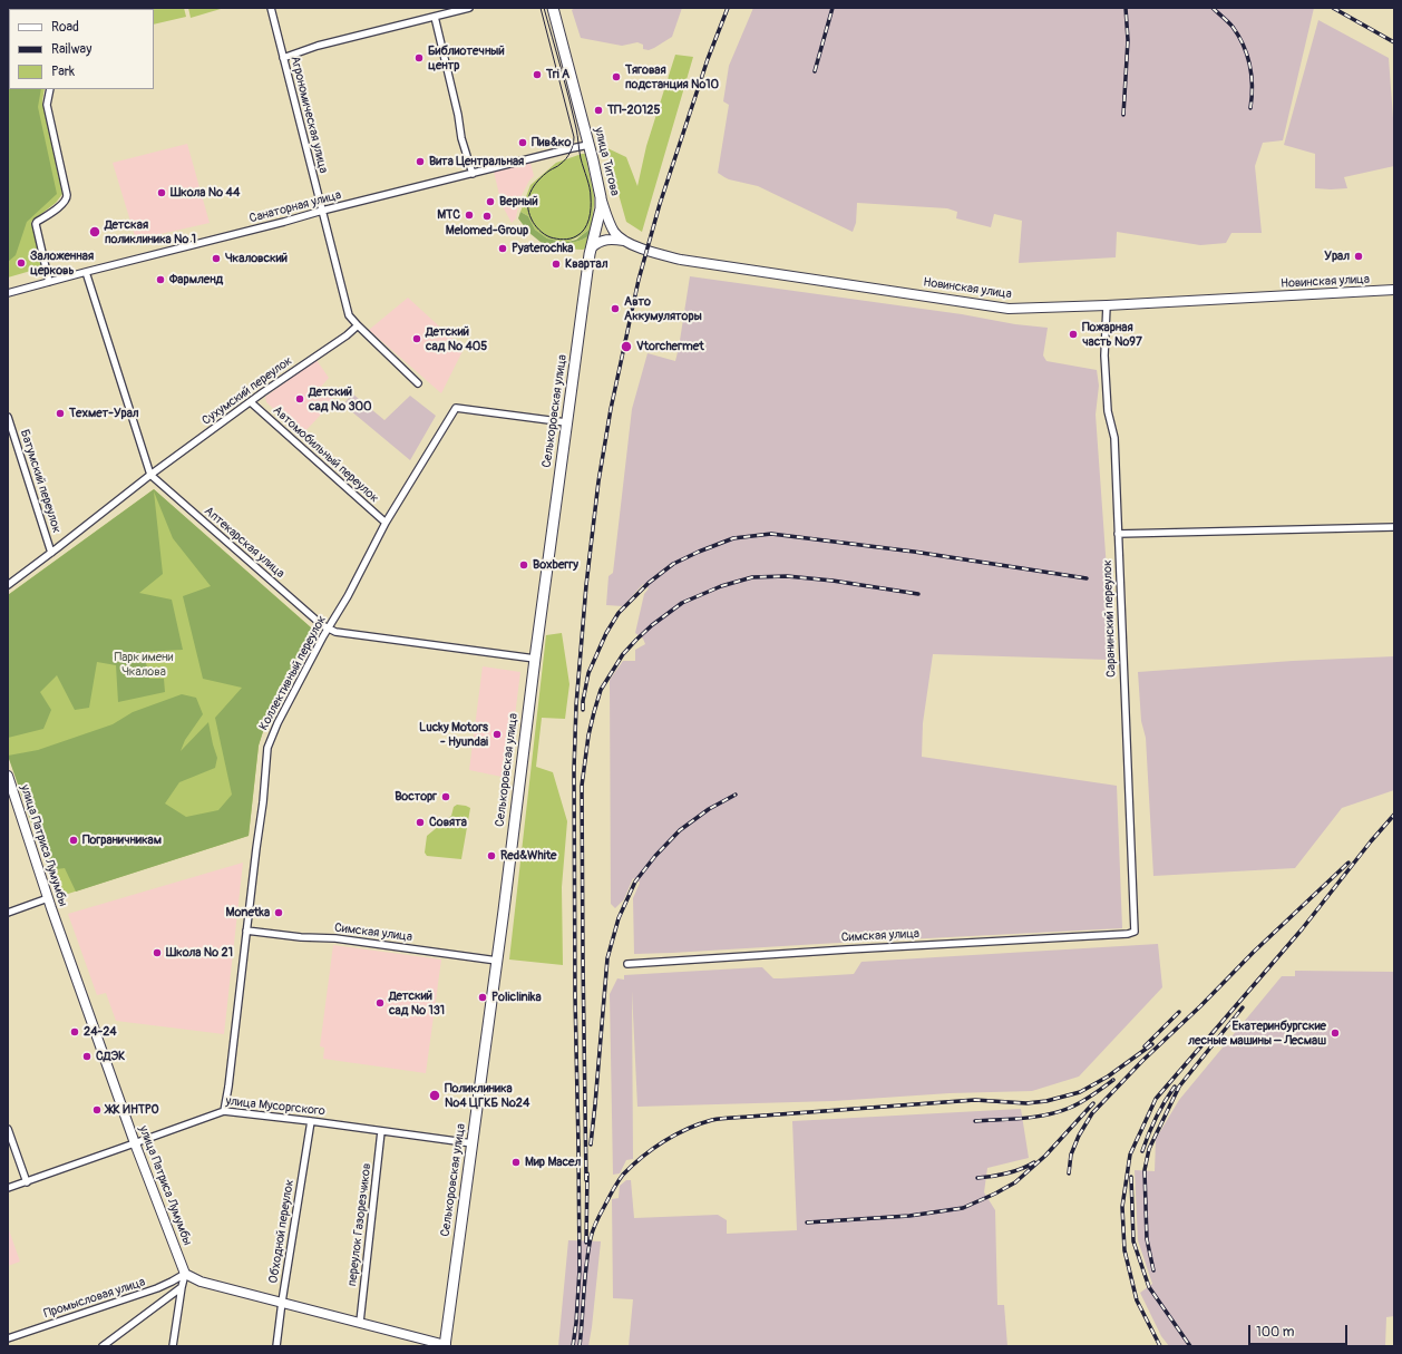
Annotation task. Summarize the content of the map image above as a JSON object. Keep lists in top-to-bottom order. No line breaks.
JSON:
{"streets":{"main road":["улица Титова","Новинская улица","Селькоровская улица","улица Патриса Лумумбы"],"street":["Агрономическая улица","Санаторная улица","Сухумский переулок","Автомобильный переулок","Батумский переулок","Аптекарская улица","Саранинский переулок","Коллективный переулок","Симская улица","улица Мусоргского","переулок Газорезчиков","Обходной переулок","Промысловая улица"]},"crossings":[["Агрономическая улица","Санаторная улица"],["Агрономическая улица","Сухумский переулок"],["улица Титова","Санаторная улица"],["улица Титова","Новинская улица"],["улица Титова","Селькоровская улица"],["Новинская улица","Саранинский переулок"],["Сухумский переулок","Автомобильный переулок"],["Сухумский переулок","Батумский переулок"],["Сухумский переулок","Аптекарская улица"],["Селькоровская улица","Аптекарская улица"],["Селькоровская улица","Коллективный переулок"],["Селькоровская улица","Симская улица"],["Селькоровская улица","улица Мусоргского"],["Автомобильный переулок","Коллективный переулок"],["Аптекарская улица","Коллективный переулок"],["Саранинский переулок","Симская улица"],["Коллективный переулок","Симская улица"],["Коллективный переулок","улица Мусоргского"],["улица Патриса Лумумбы","улица Мусоргского"],["улица Патриса Лумумбы","Промысловая улица"],["улица Мусоргского","переулок Газорезчиков"],["улица Мусоргского","Обходной переулок"]],"parks":["Парк имени Чкалова"],"places":["Библиотечный центр","Tri A","Тяговая подстанция №10","ТП-20125","Пив&ко","Вита Центральная","Школа № 44","Верный","МТС","Melomed-Group","Детская поликлиника № 1","Pyaterochka","Урал","Чкаловский","Заложенная церковь","Квартал","Фармленд","Авто Аккумуляторы","Пожарная часть №97","Детский сад № 405","Vtorchermet","Детский сад № 300","Техмет-Урал","Boxberry","Lucky Motors - Hyundai","Восторг","Совята","Пограничникам","Red&White","Monetka","Школа № 21","Policlinika","Детский сад № 131","24-24","Екатеринбургские лесные машины – Лесмаш","СДЭК","Поликлиника №4 ЦГКБ №24","ЖК ИНТРО","Мир Масел"],"legend":["Road","Railway","Park"],"scale_bar":"100 m"}
